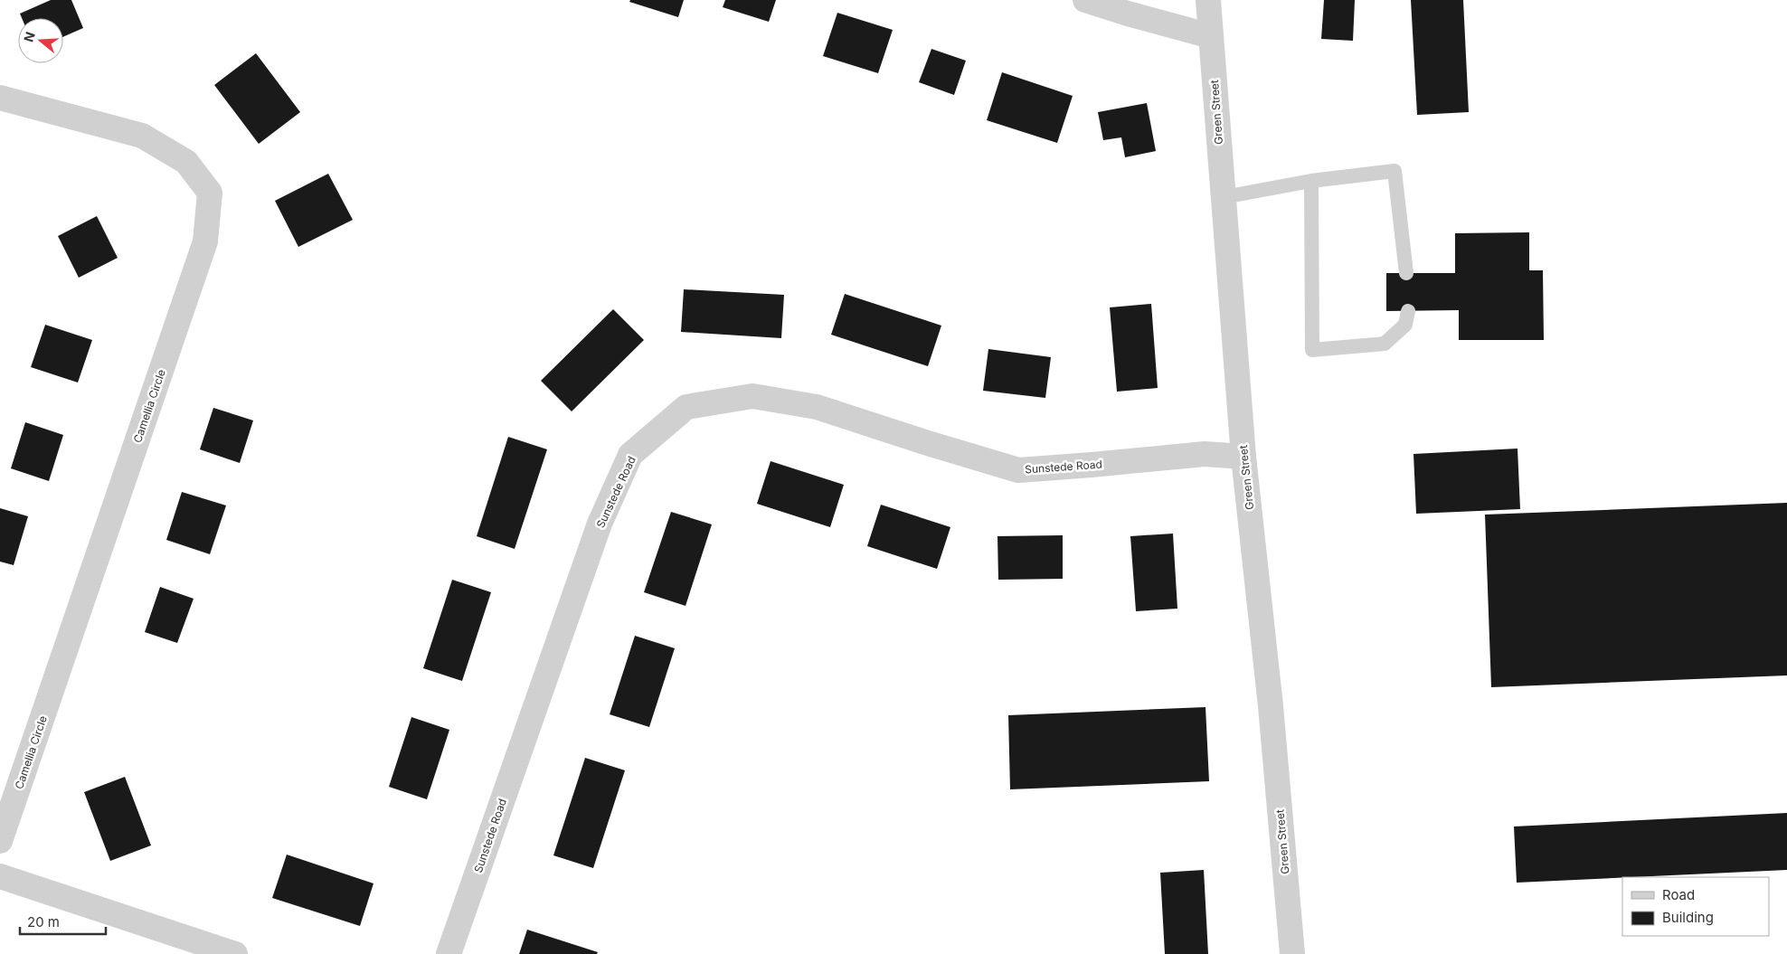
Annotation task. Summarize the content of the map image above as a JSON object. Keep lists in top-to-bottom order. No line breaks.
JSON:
{"streets":{"street":["Green Street","Camellia Circle","Sunstede Road"]},"crossings":[["Green Street","Sunstede Road"]],"legend":["Road","Building"],"scale_bar":"20 m","north":"left"}
